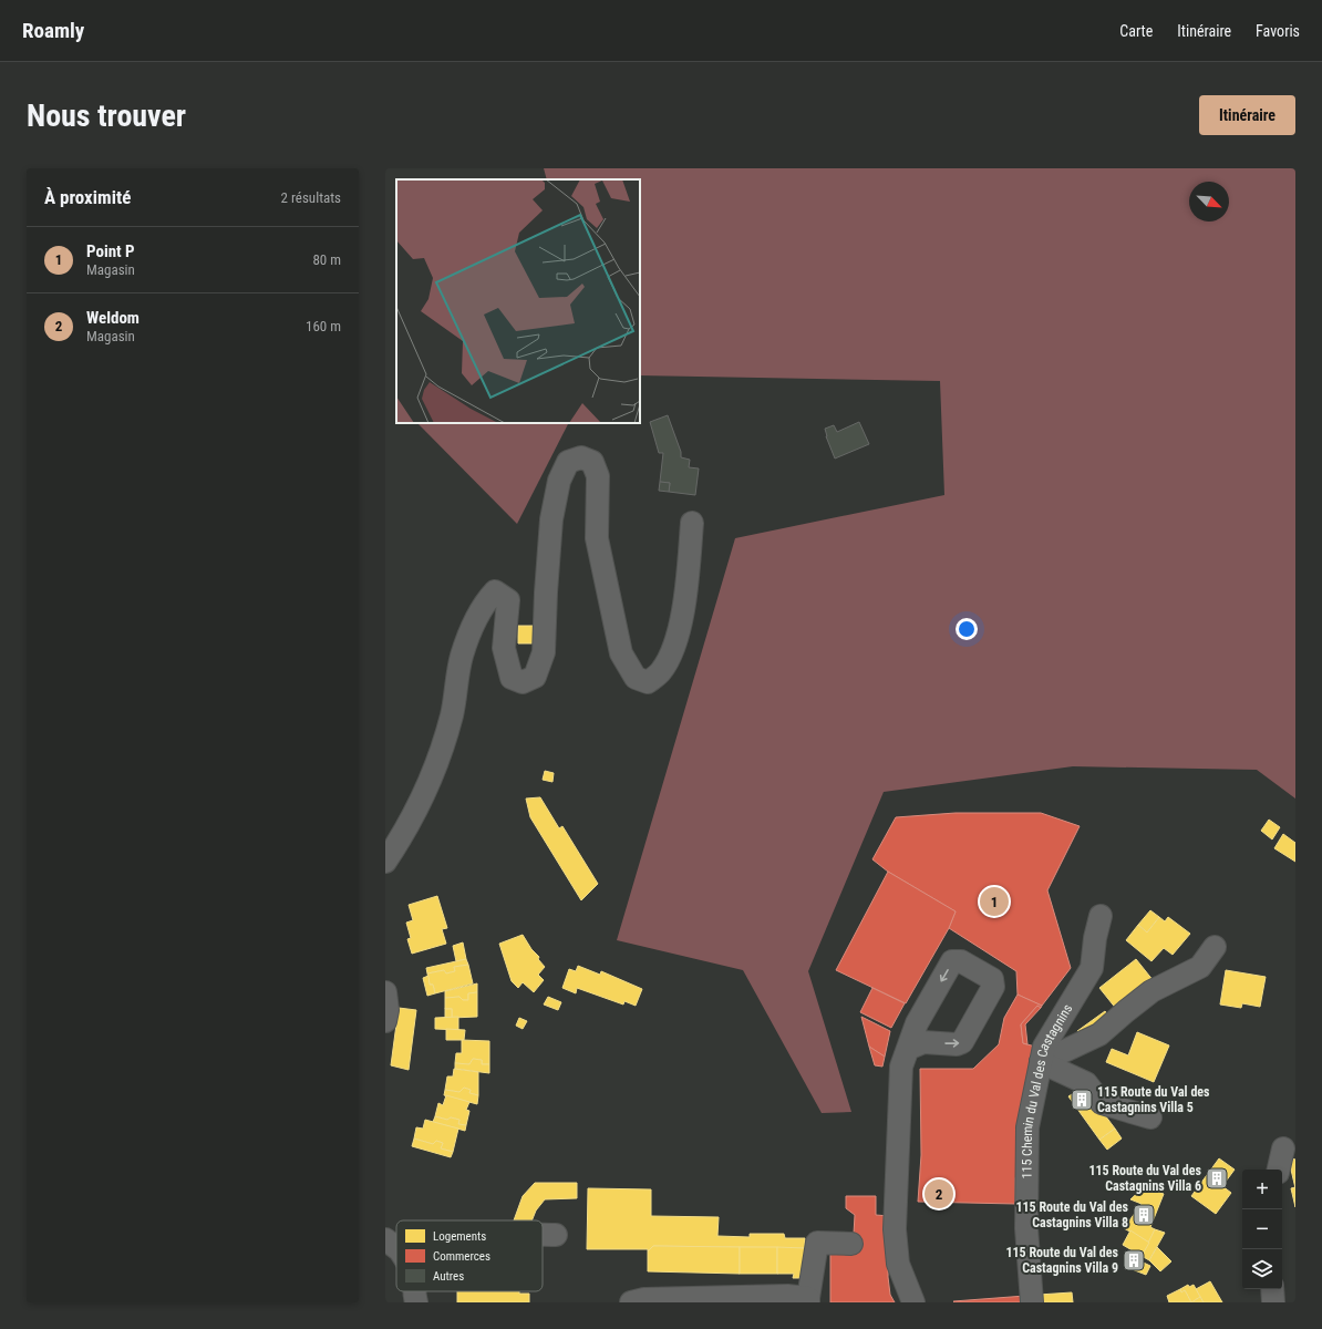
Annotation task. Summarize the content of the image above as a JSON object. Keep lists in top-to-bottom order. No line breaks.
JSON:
{"streets":{"street":["115 Chemin du Val des Castagnins"]},"places":{"building":["115 Route du Val des Castagnins Villa 5","115 Route du Val des Castagnins Villa 6","115 Route du Val des Castagnins Villa 8","115 Route du Val des Castagnins Villa 9"]},"legend":["Logements","Commerces","Autres"],"north":"bottom right","page":{"header":"Roamly","nav":["Carte","Itinéraire","Favoris"],"buttons":"Itinéraire","title":"Nous trouver","heading":["À proximité","2 résultats"],"list":[{"mark":"1","name":"Point P","note":"Magasin","value":"80 m"},{"mark":"2","name":"Weldom","note":"Magasin","value":"160 m"}],"pins":["1","2"],"map_buttons":["+","−"]}}
